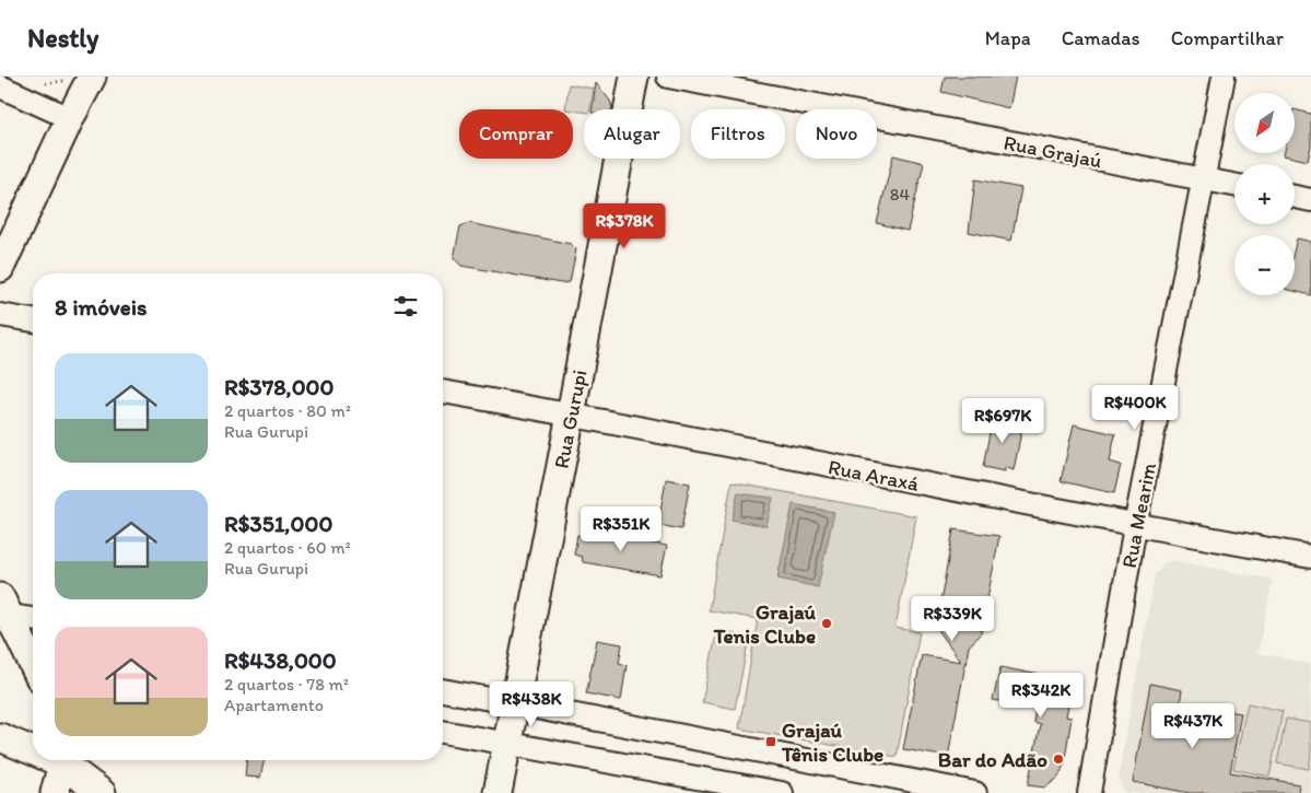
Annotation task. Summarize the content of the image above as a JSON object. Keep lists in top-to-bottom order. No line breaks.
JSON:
{"streets":{"main road":["Rua Gurupi"],"street":["Rua Grajaú","Rua Araxá","Rua Mearim"]},"crossings":[["Rua Grajaú","Rua Mearim"],["Rua Gurupi","Rua Araxá"],["Rua Araxá","Rua Mearim"]],"places":{"other":["Grajaú Tenis Clube","Bar do Adão"],"transit":["Grajaú Tênis Clube"]},"house_numbers":["84"],"north":"bottom left","page":{"header":"Nestly","nav":["Mapa","Camadas","Compartilhar"],"map_buttons":["+","−"],"chip":["Comprar","Alugar","Filtros","Novo"],"price":["R$378K","R$400K","R$697K","R$351K","R$339K","R$342K","R$438K","R$437K"],"heading":"8 imóveis","list":[{"name":"R$378,000","note":"2 quartos · 80 m² · Rua Gurupi"},{"name":"R$351,000","note":"2 quartos · 60 m² · Rua Gurupi"},{"name":"R$438,000","note":"2 quartos · 78 m² · Apartamento"}]}}
